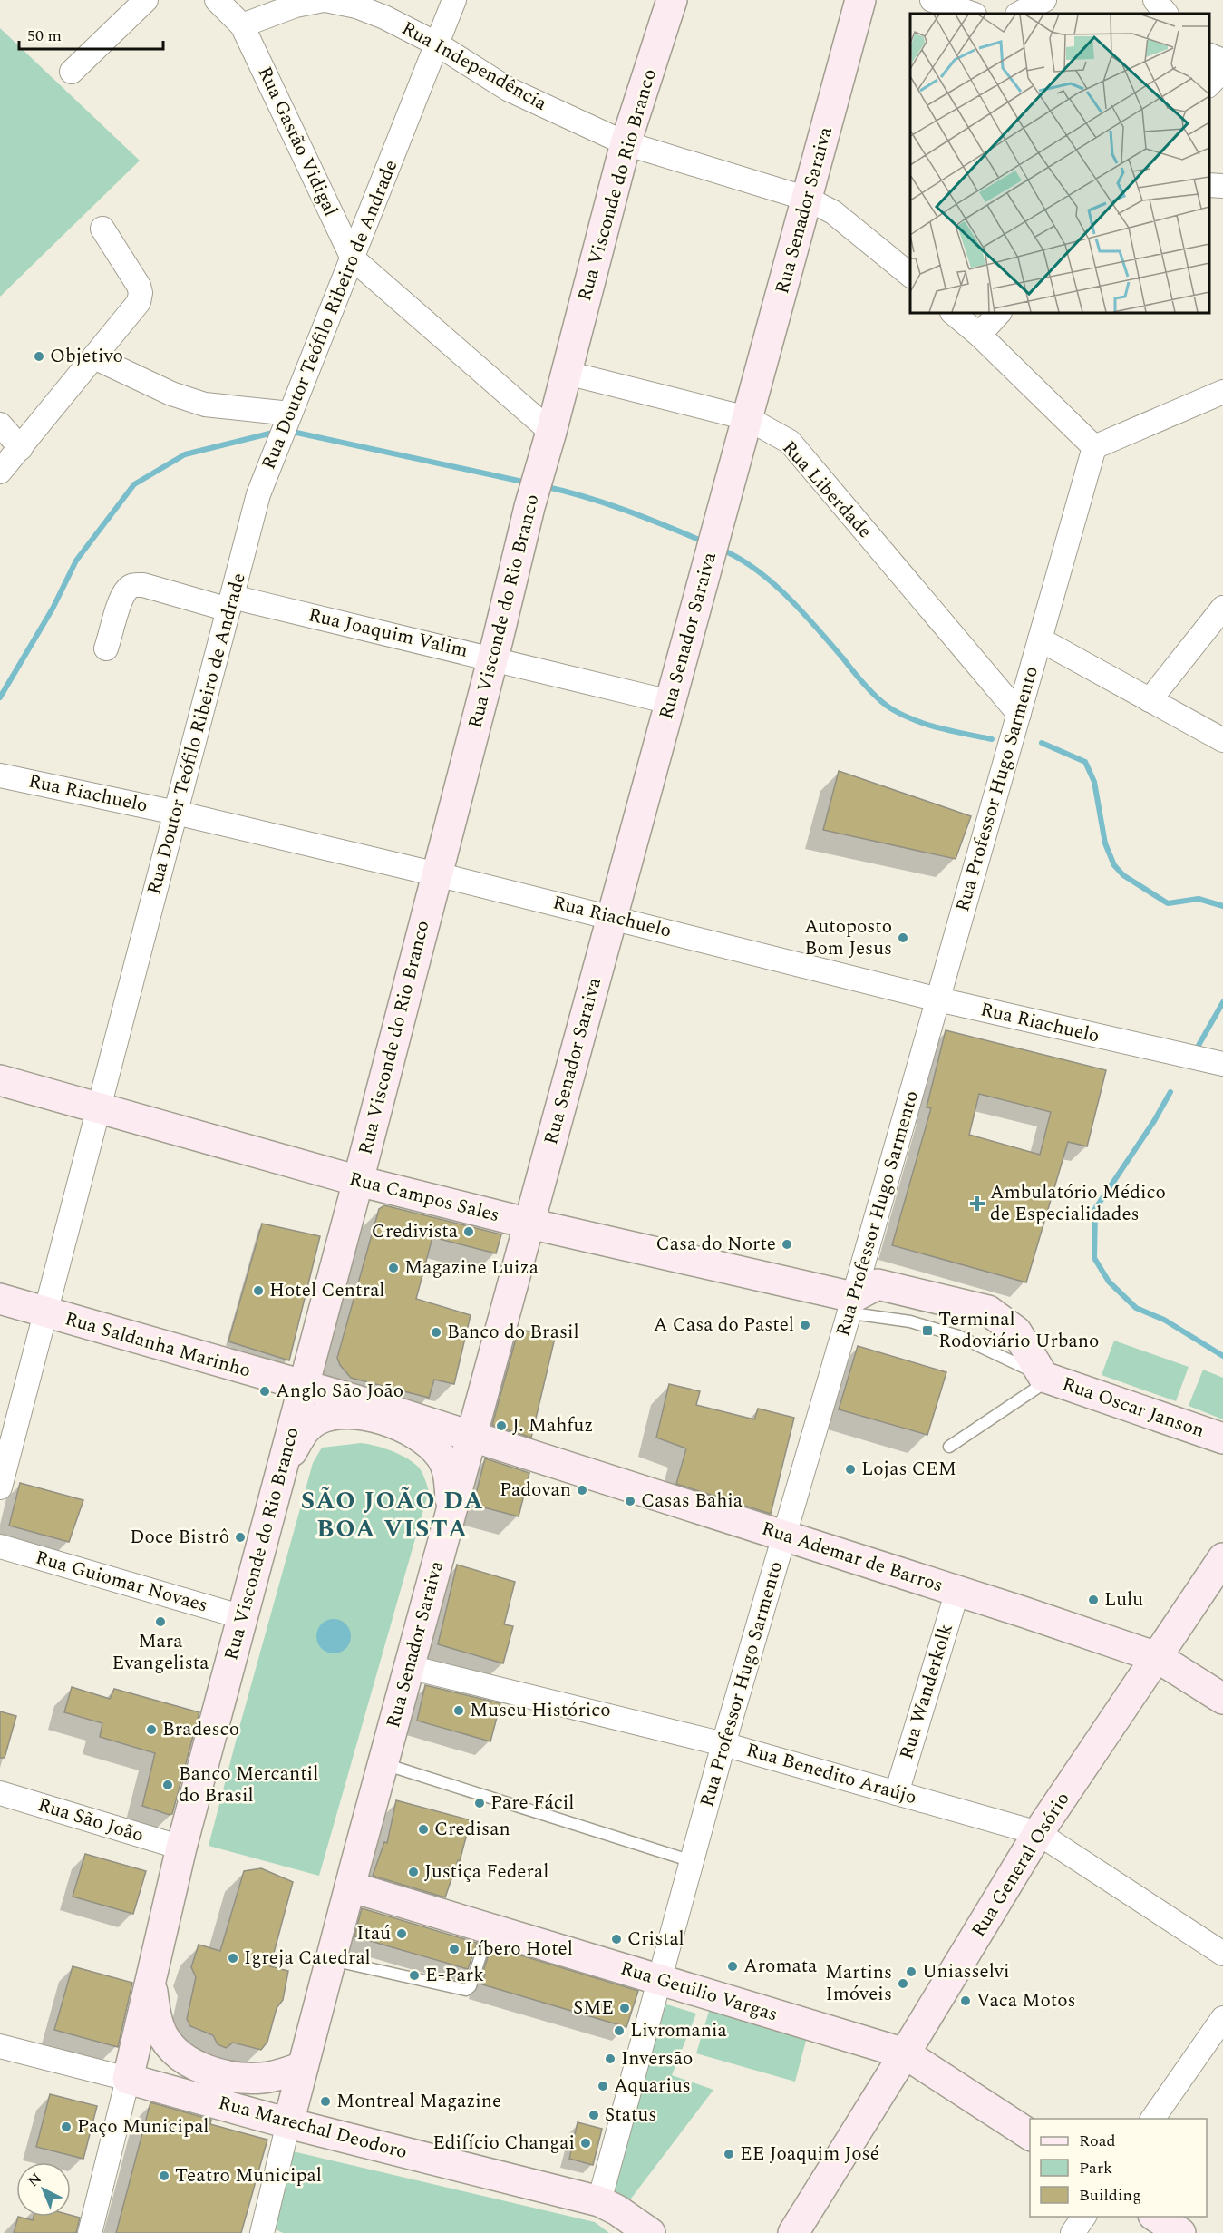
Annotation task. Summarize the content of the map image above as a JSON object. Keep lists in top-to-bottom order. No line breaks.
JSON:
{"streets":{"main road":["Rua Visconde do Rio Branco","Rua Senador Saraiva","Rua Campos Sales","Rua Saldanha Marinho","Rua Oscar Janson","Rua Ademar de Barros","Rua General Osório","Rua Getúlio Vargas","Rua Marechal Deodoro"],"street":["Rua Independência","Rua Gastão Vidigal","Rua Doutor Teófilo Ribeiro de Andrade","Rua Liberdade","Rua Joaquim Valim","Rua Professor Hugo Sarmento","Rua Riachuelo","Rua Guiomar Novaes","Rua Wanderkolk","Rua Benedito Araújo","Rua São João"]},"crossings":[["Rua Independência","Rua Gastão Vidigal"],["Rua Independência","Rua Visconde do Rio Branco"],["Rua Independência","Rua Senador Saraiva"],["Rua Independência","Rua Doutor Teófilo Ribeiro de Andrade"],["Rua Gastão Vidigal","Rua Visconde do Rio Branco"],["Rua Gastão Vidigal","Rua Doutor Teófilo Ribeiro de Andrade"],["Rua Visconde do Rio Branco","Rua Liberdade"],["Rua Visconde do Rio Branco","Rua Joaquim Valim"],["Rua Visconde do Rio Branco","Rua Riachuelo"],["Rua Visconde do Rio Branco","Rua Campos Sales"],["Rua Visconde do Rio Branco","Rua Saldanha Marinho"],["Rua Visconde do Rio Branco","Rua Guiomar Novaes"],["Rua Visconde do Rio Branco","Rua São João"],["Rua Visconde do Rio Branco","Rua Marechal Deodoro"],["Rua Senador Saraiva","Rua Liberdade"],["Rua Senador Saraiva","Rua Joaquim Valim"],["Rua Senador Saraiva","Rua Riachuelo"],["Rua Senador Saraiva","Rua Campos Sales"],["Rua Senador Saraiva","Rua Saldanha Marinho"],["Rua Senador Saraiva","Rua Ademar de Barros"],["Rua Senador Saraiva","Rua Benedito Araújo"],["Rua Senador Saraiva","Rua Getúlio Vargas"],["Rua Senador Saraiva","Rua Marechal Deodoro"],["Rua Doutor Teófilo Ribeiro de Andrade","Rua Joaquim Valim"],["Rua Doutor Teófilo Ribeiro de Andrade","Rua Riachuelo"],["Rua Doutor Teófilo Ribeiro de Andrade","Rua Campos Sales"],["Rua Doutor Teófilo Ribeiro de Andrade","Rua Saldanha Marinho"],["Rua Liberdade","Rua Professor Hugo Sarmento"],["Rua Professor Hugo Sarmento","Rua Riachuelo"],["Rua Professor Hugo Sarmento","Rua Campos Sales"],["Rua Professor Hugo Sarmento","Rua Ademar de Barros"],["Rua Professor Hugo Sarmento","Rua Benedito Araújo"],["Rua Professor Hugo Sarmento","Rua Getúlio Vargas"],["Rua Professor Hugo Sarmento","Rua Marechal Deodoro"],["Rua Saldanha Marinho","Rua Ademar de Barros"],["Rua Ademar de Barros","Rua Wanderkolk"],["Rua Ademar de Barros","Rua General Osório"],["Rua Wanderkolk","Rua Benedito Araújo"],["Rua Benedito Araújo","Rua General Osório"],["Rua General Osório","Rua Getúlio Vargas"]],"districts":["SÃO JOÃO DA BOA VISTA"],"places":{"other":["Objetivo","Autoposto Bom Jesus","Credivista","Casa do Norte","Magazine Luiza","Hotel Central","A Casa do Pastel","Banco do Brasil","Anglo São João","J. Mahfuz","Lojas CEM","Padovan","Casas Bahia","Doce Bistrô","Lulu","Mara Evangelista","Museu Histórico","Bradesco","Banco Mercantil do Brasil","Pare Fácil","Credisan","Justiça Federal","Itaú","Cristal","Líbero Hotel","Igreja Catedral","Aromata","Uniasselvi","E-Park","Martins Imóveis","Vaca Motos","SME","Livromania","Inversão","Aquarius","Montreal Magazine","Status","Paço Municipal","Edifício Changai","EE Joaquim José","Teatro Municipal"],"health":["Ambulatório Médico de Especialidades"],"transit":["Terminal Rodoviário Urbano"]},"legend":["Road","Park","Building"],"scale_bar":"50 m","north":"top left"}
